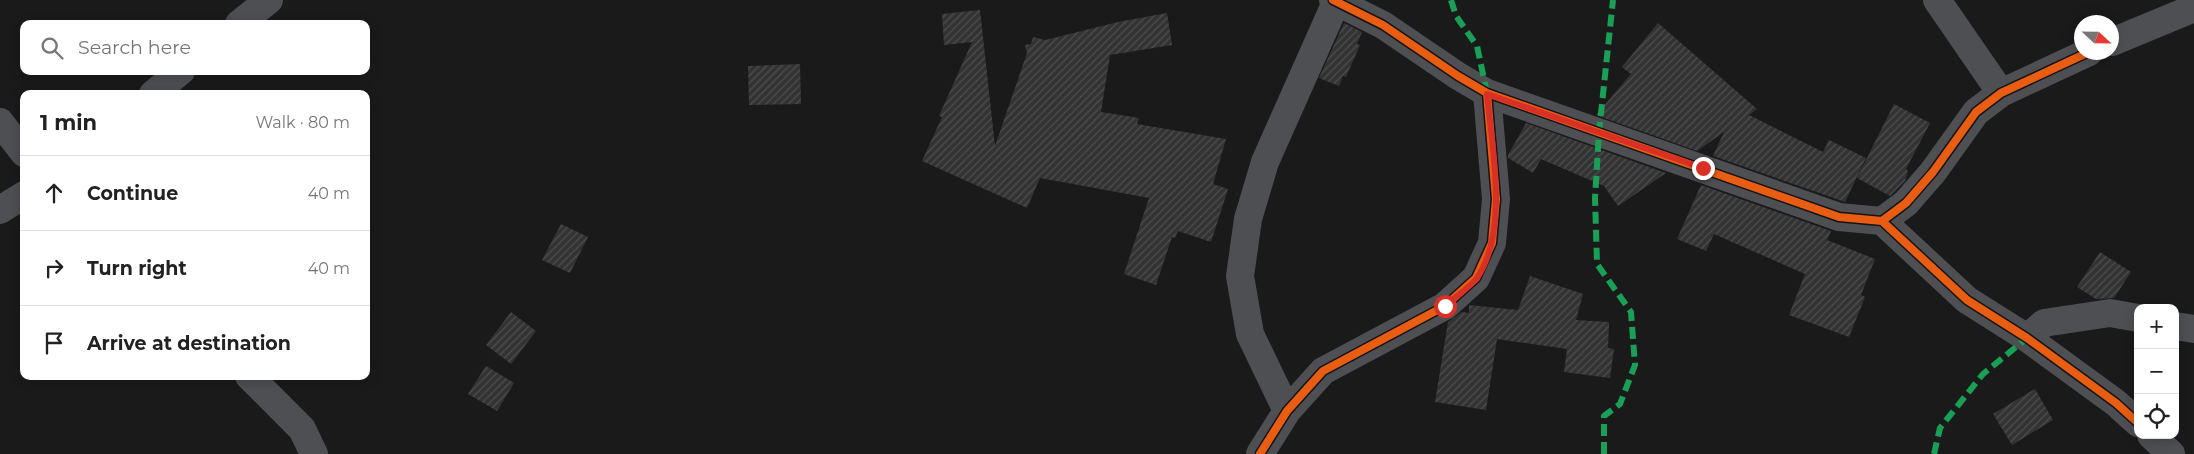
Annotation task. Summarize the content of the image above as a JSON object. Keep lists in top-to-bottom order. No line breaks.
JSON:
{"north":"right","page":{"search":"Search here","heading":["1 min","Walk · 80 m"],"list":[["Continue","40 m"],["Turn right","40 m"],"Arrive at destination"],"map_buttons":["+","−"]}}
